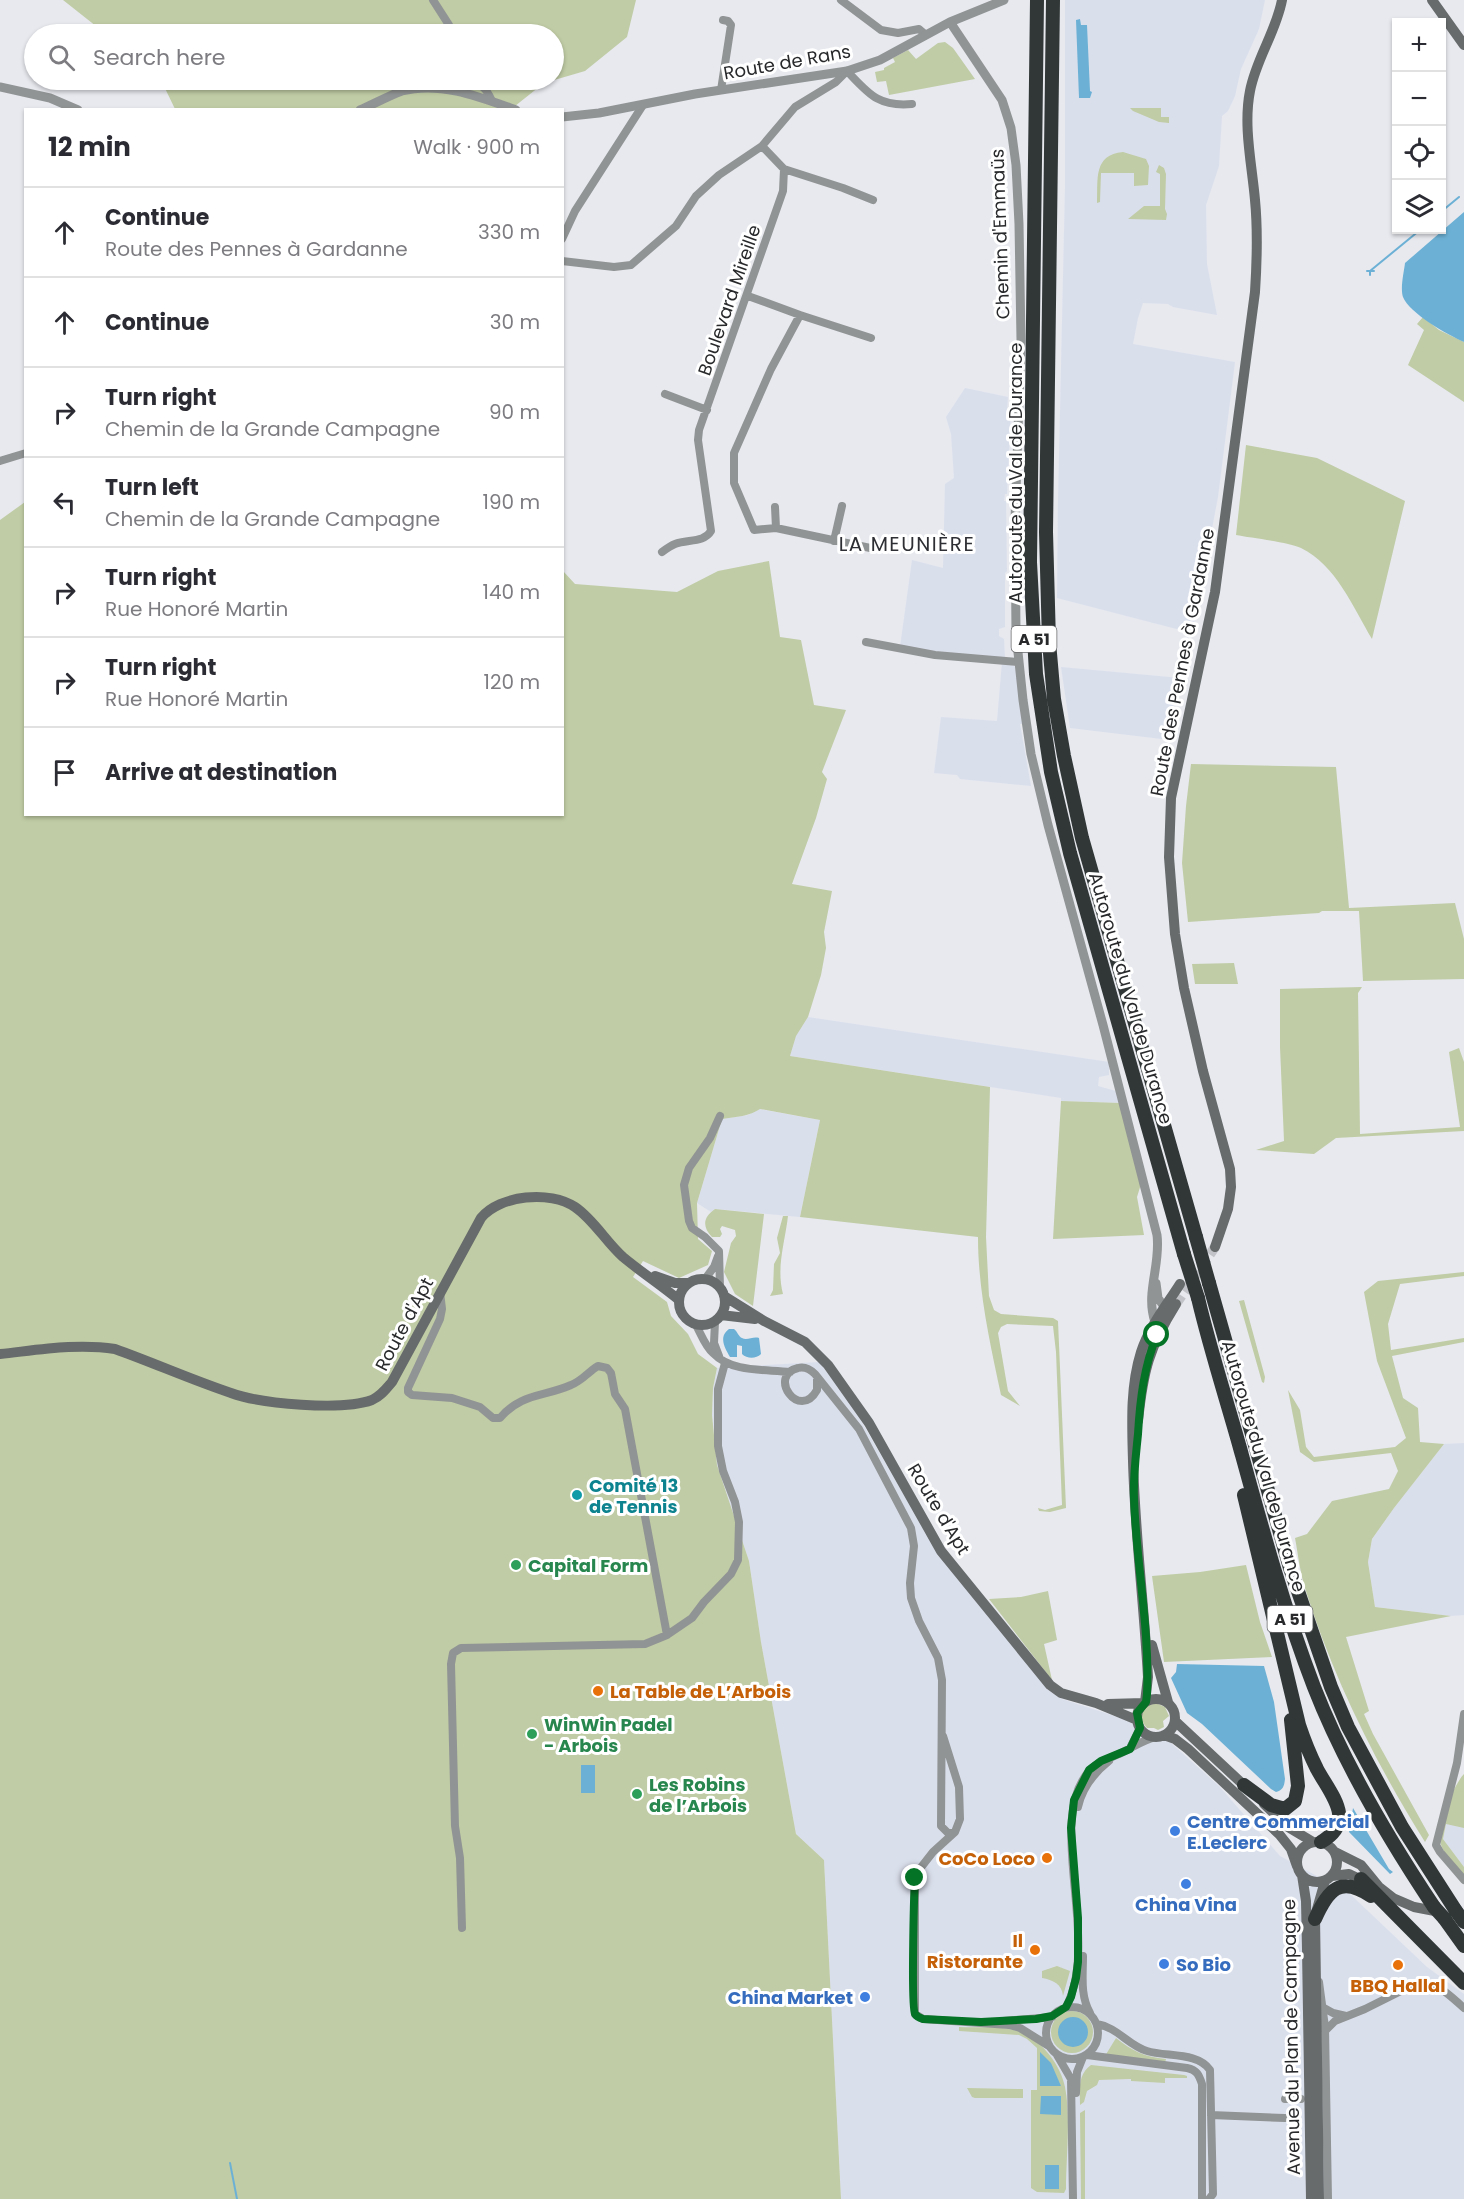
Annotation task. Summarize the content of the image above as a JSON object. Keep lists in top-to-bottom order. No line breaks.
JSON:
{"streets":{"highway":["Autoroute du Val de Durance","A 51"],"main road":["Route des Pennes à Gardanne","Route d'Apt","Avenue du Plan de Campagne"],"street":["Route de Rans","Chemin d'Emmaüs","Boulevard Mireille"]},"crossings":[["Route de Rans","Chemin d'Emmaüs"]],"districts":["LA MEUNIÈRE"],"places":["Comité 13 de Tennis","Capital Form","La Table de L’Arbois","WinWin Padel - Arbois","Les Robins de l’Arbois","Centre Commercial E.Leclerc","CoCo Loco","China Vina","Il Ristorante","So Bio","BBQ Hallal","China Market"],"page":{"map_buttons":["+","−"],"search":"Search here","heading":["12 min","Walk · 900 m"],"list":[["Continue","Route des Pennes à Gardanne","330 m"],["Continue","30 m"],["Turn right","Chemin de la Grande Campagne","90 m"],["Turn left","Chemin de la Grande Campagne","190 m"],["Turn right","Rue Honoré Martin","140 m"],["Turn right","Rue Honoré Martin","120 m"],"Arrive at destination"]}}
